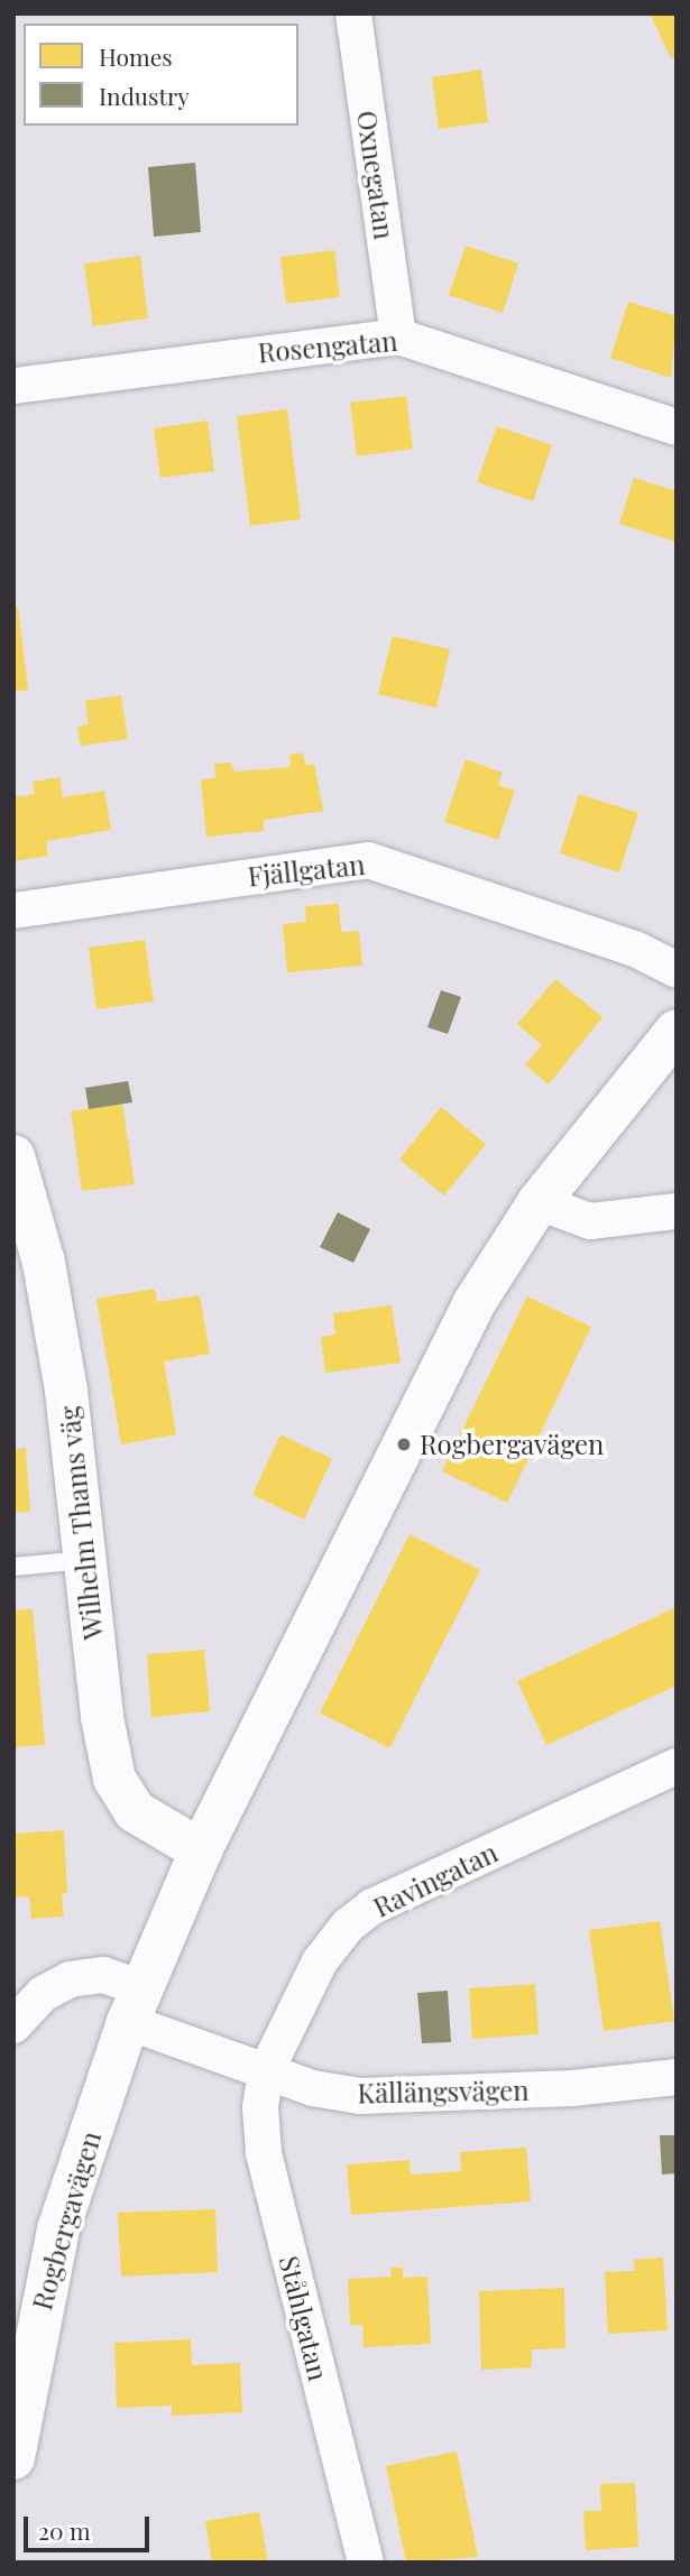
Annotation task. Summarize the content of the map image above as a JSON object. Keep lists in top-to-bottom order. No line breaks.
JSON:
{"streets":{"street":["Oxnegatan","Rosengatan","Fjällgatan","Wilhelm Thams väg","Ravingatan","Källängsvägen","Rogbergavägen","Ståhlgatan"]},"crossings":[["Oxnegatan","Rosengatan"],["Wilhelm Thams väg","Rogbergavägen"],["Ravingatan","Källängsvägen"],["Ravingatan","Ståhlgatan"],["Källängsvägen","Rogbergavägen"],["Källängsvägen","Ståhlgatan"]],"places":["Rogbergavägen"],"legend":["Homes","Industry"],"scale_bar":"20 m"}
